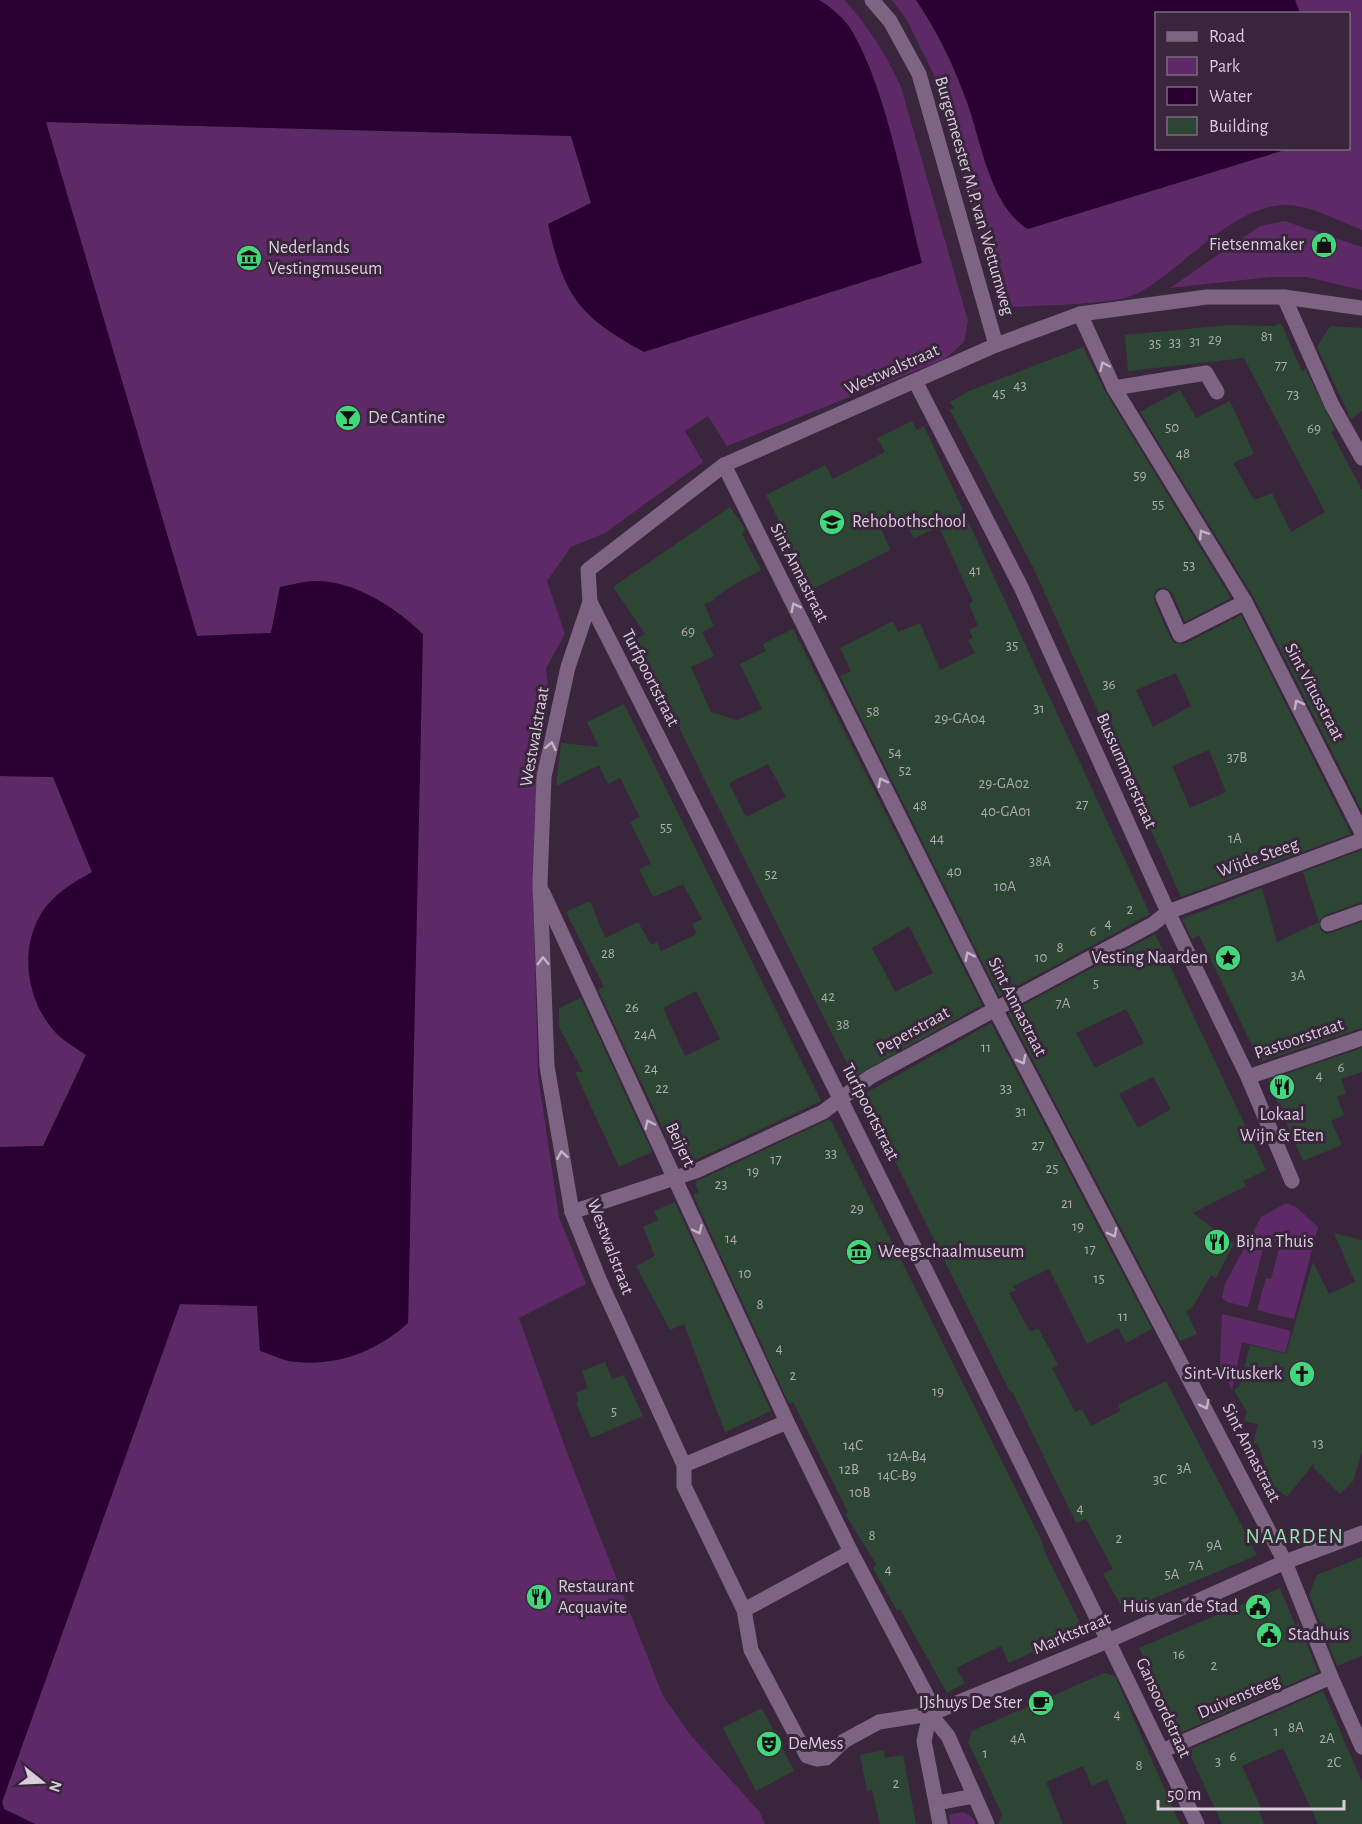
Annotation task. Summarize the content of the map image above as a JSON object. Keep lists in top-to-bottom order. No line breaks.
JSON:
{"streets":{"street":["Burgemeester M.P. van Wettumweg","Westwalstraat","Sint Annastraat","Turfpoortstraat","Sint Vitusstraat","Bussummerstraat","Wijde Steeg","Peperstraat","Pastoorstraat","Beijert","Marktstraat","Duivensteeg","Gansoordstraat"]},"crossings":[["Burgemeester M.P. van Wettumweg","Westwalstraat"],["Westwalstraat","Sint Annastraat"],["Westwalstraat","Turfpoortstraat"],["Westwalstraat","Sint Vitusstraat"],["Westwalstraat","Bussummerstraat"],["Westwalstraat","Peperstraat"],["Westwalstraat","Beijert"],["Westwalstraat","Marktstraat"],["Sint Annastraat","Peperstraat"],["Sint Annastraat","Marktstraat"],["Sint Annastraat","Duivensteeg"],["Turfpoortstraat","Peperstraat"],["Turfpoortstraat","Marktstraat"],["Turfpoortstraat","Gansoordstraat"],["Bussummerstraat","Wijde Steeg"],["Bussummerstraat","Peperstraat"],["Bussummerstraat","Pastoorstraat"],["Wijde Steeg","Peperstraat"],["Peperstraat","Beijert"],["Beijert","Marktstraat"],["Marktstraat","Gansoordstraat"],["Duivensteeg","Gansoordstraat"]],"one_way":["Sint Vitusstraat"],"districts":["NAARDEN"],"places":{"shop":["Fietsenmaker"],"museum":["Nederlands Vestingmuseum","Weegschaalmuseum"],"bar":["De Cantine"],"school or university":["Rehobothschool"],"place":["Vesting Naarden"],"restaurant":["Lokaal Wijn & Eten","Bijna Thuis","Restaurant Acquavite"],"church":["Sint-Vituskerk"],"public building":["Huis van de Stad","Stadhuis"],"cafe":["IJshuys De Ster"],"theatre":["DeMess"]},"house_numbers":["81","29","31","33","35","77","43","45","73","50","69","48","59","55","53","41","69","35","36","31","58","29-GA04","54","37B","52","29-GA02","27","48","40-GA01","55","44","1A","38A","40","52","10A","2","4","6","8","28","10","3A","5","42","7A","26","38","24A","11","6","24","4","22","33","31","27","33","17","25","19","23","21","29","19","14","17","10","15","8","11","4","2","19","5","13","14C","12A-B4","3A","12B","14C-B9","3C","10B","4","8","2","9A","7A","4","5A","16","2","4","8A","1","4A","2A","1","6","3","2C","8","2"],"legend":["Road","Park","Water","Building"],"scale_bar":"50 m","north":"right"}
